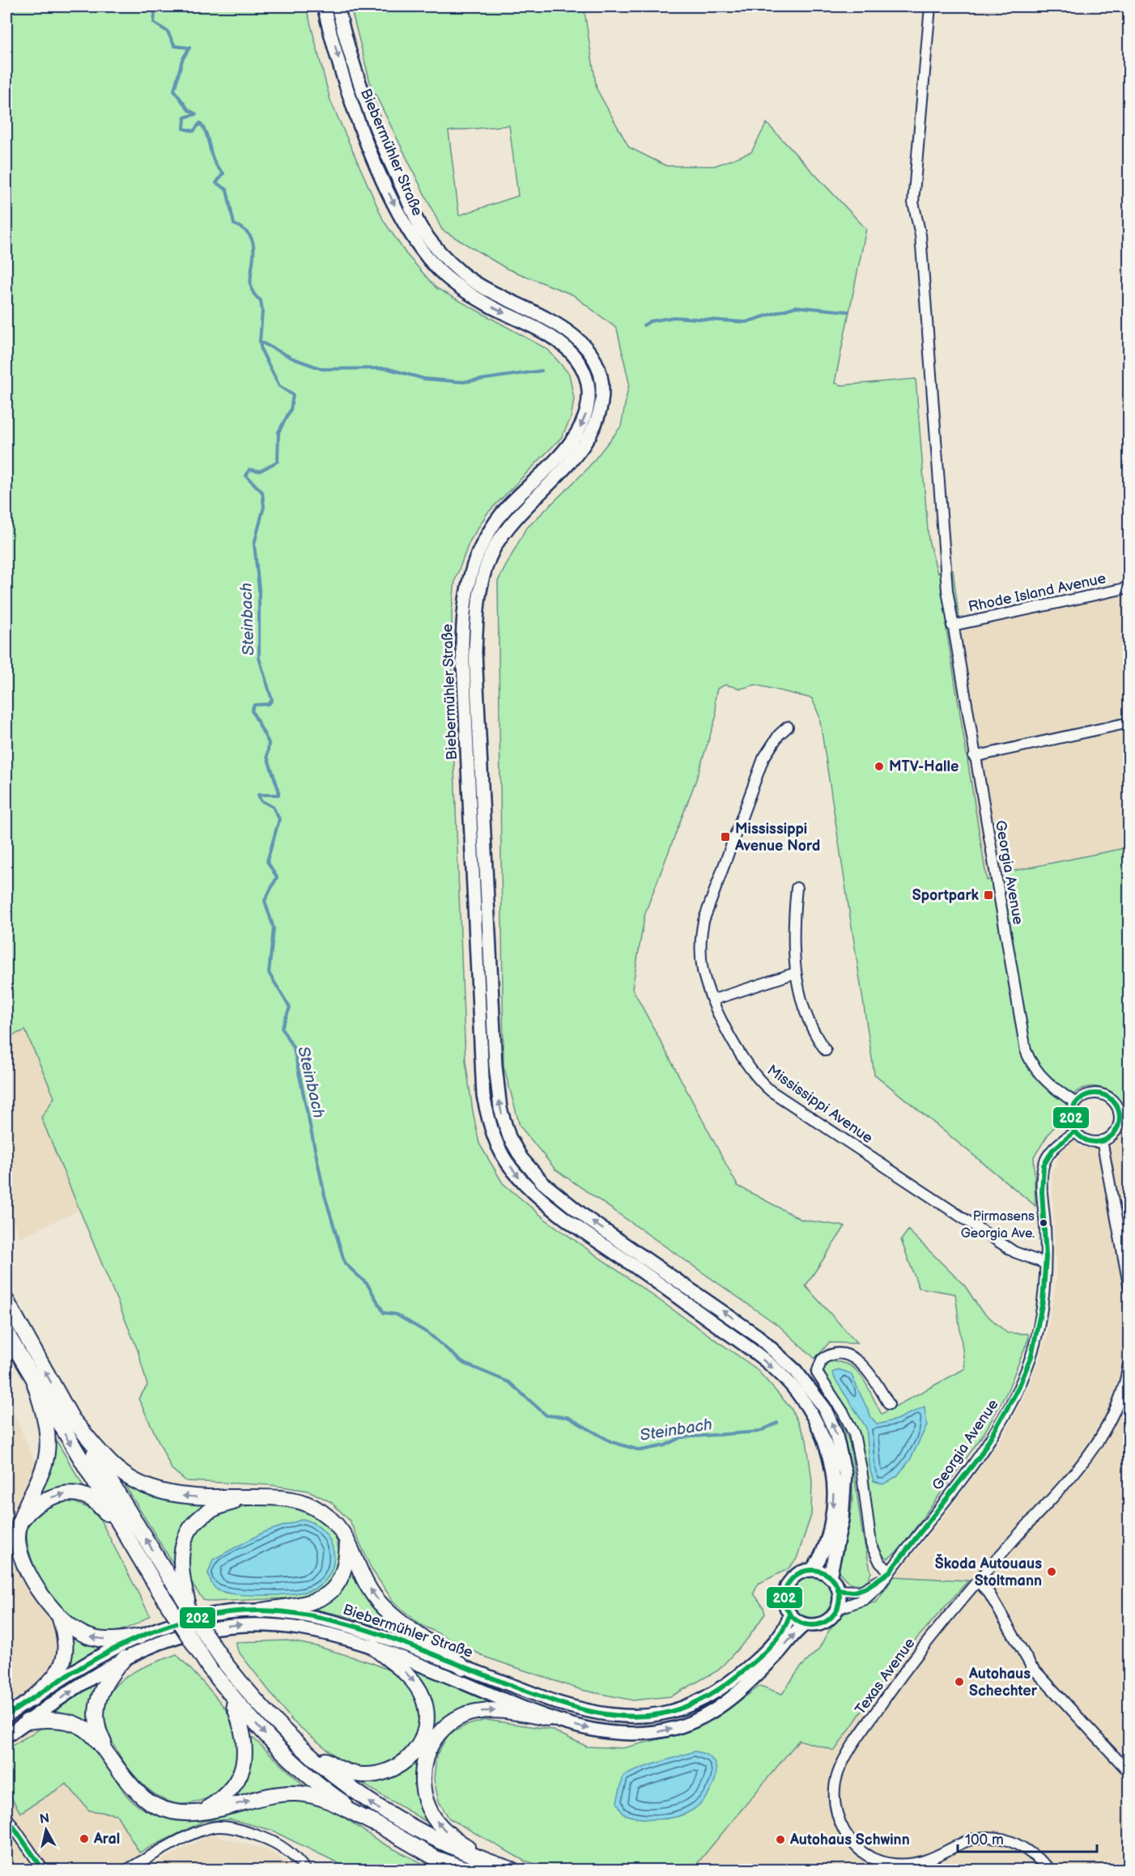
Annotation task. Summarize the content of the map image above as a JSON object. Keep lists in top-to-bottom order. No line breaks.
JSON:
{"streets":{"main road":["Biebermühler Straße"],"street":["Rhode Island Avenue","Georgia Avenue","Mississippi Avenue","Texas Avenue"]},"crossings":[["Biebermühler Straße","Georgia Avenue"],["Rhode Island Avenue","Georgia Avenue"],["Georgia Avenue","Mississippi Avenue"]],"water":["Steinbach"],"places":{"other":["MTV-Halle","Pirmasens Georgia Ave.","Škoda Autouaus Stoltmann","Autohaus Schechter","Aral","Autohaus Schwinn"],"transit":["Mississippi Avenue Nord","Sportpark"]},"lines":["transit line 202"],"scale_bar":"100 m","north":"top"}
